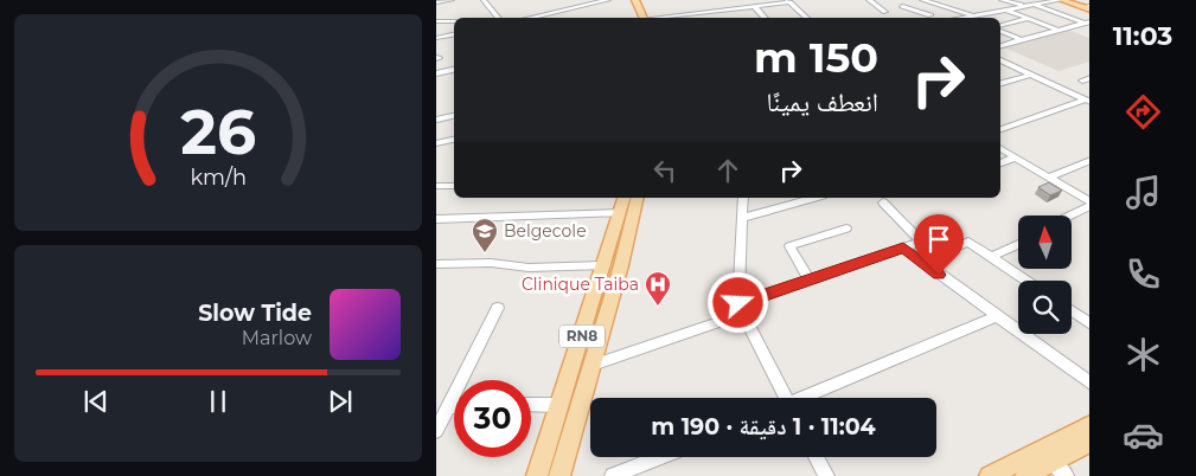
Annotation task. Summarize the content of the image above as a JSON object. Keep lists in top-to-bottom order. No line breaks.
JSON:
{"streets":{"main road":["RN8"]},"places":{"school or university":["Belgecole"],"hospital":["Clinique Taiba"]},"north":"top","page":{"tabs":"11:03","turn":["150 m","انعطف يمينًا"],"song":["Slow Tide","Marlow"],"limit":"30","trip":"11:04 · 1 دقيقة · 190 m","gauge":["26","km/h"]}}
